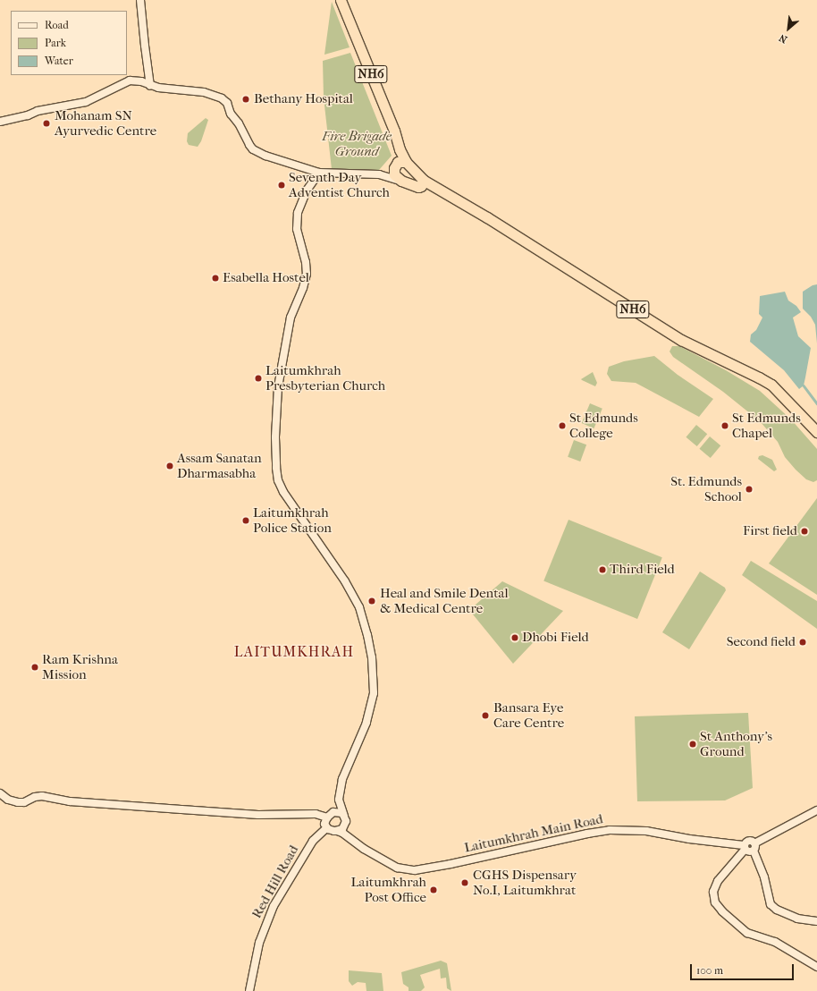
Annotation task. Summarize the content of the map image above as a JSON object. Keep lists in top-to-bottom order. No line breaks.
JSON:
{"streets":{"highway":["NH6"],"street":["Laitumkhrah Main Road","Red Hill Road"]},"crossings":[["Laitumkhrah Main Road","Red Hill Road"]],"districts":["LAITUMKHRAH"],"parks":["Fire Brigade Ground"],"places":["Bethany Hospital","Mohanam SN Ayurvedic Centre","Seventh Day Adventist Church","Esabella Hostel","Laitumkhrah Presbyterian Church","St Edmunds College","St Edmunds Chapel","Assam Sanatan Dharmasabha","St. Edmunds School","Laitumkhrah Police Station","First field","Third Field","Heal and Smile Dental & Medical Centre","Dhobi Field","Second field","Ram Krishna Mission","Bansara Eye Care Centre","St Anthony's Ground","CGHS Dispensary No.I, Laitumkhrat","Laitumkhrah Post Office"],"legend":["Road","Park","Water"],"scale_bar":"100 m","north":"bottom left"}
